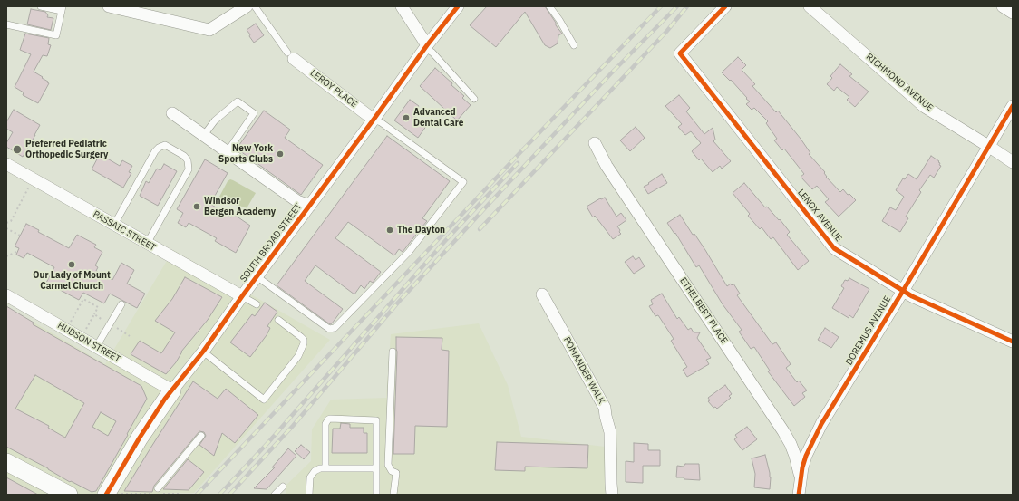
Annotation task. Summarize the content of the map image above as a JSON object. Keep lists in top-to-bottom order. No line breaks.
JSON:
{"streets":{"street":["RICHMOND AVENUE","LEROY PLACE","LENOX AVENUE","PASSAIC STREET","SOUTH BROAD STREET","ETHELBERT PLACE","DOREMUS AVENUE","HUDSON STREET","POMANDER WALK"]},"crossings":[["RICHMOND AVENUE","DOREMUS AVENUE"],["LEROY PLACE","SOUTH BROAD STREET"],["LENOX AVENUE","DOREMUS AVENUE"],["PASSAIC STREET","SOUTH BROAD STREET"],["SOUTH BROAD STREET","HUDSON STREET"],["ETHELBERT PLACE","DOREMUS AVENUE"]],"places":["Advanced Dental Care","Preferred Pediatric Orthopedic Surgery","New York Sports Clubs","Windsor Bergen Academy","The Dayton","Our Lady of Mount Carmel Church"]}
